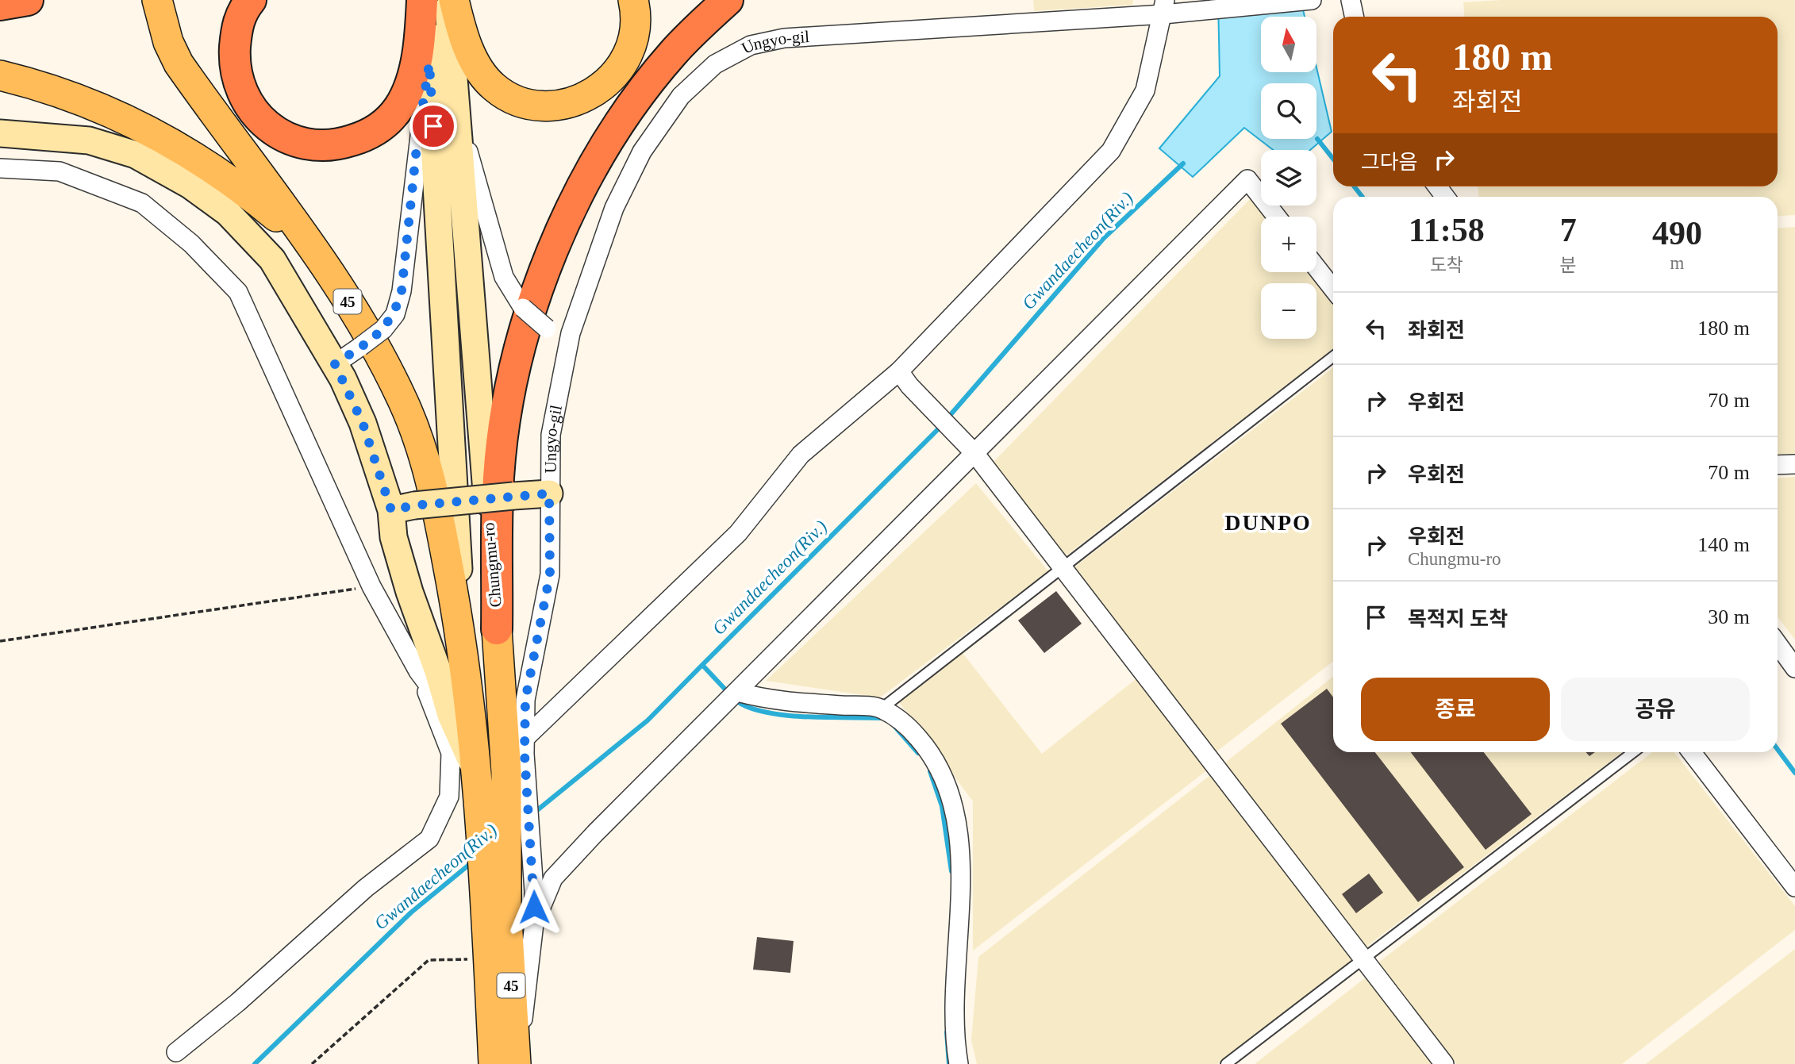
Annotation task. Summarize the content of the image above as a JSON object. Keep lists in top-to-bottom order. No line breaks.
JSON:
{"streets":{"highway":["45"],"main road":["Chungmu-ro"],"street":["Ungyo-gil"]},"crossings":[["Ungyo-gil","Chungmu-ro"],["45","Chungmu-ro"]],"districts":["DUNPO"],"water":["Gwandaecheon(Riv.)"],"north":"top","page":{"map_buttons":["+","−"],"turn":["180 m","좌회전"],"then":"그다음","eta":["11:58","도착","7","분","490","m"],"list":[{"name":"좌회전","value":"180 m"},{"name":"우회전","value":"70 m"},{"name":"우회전","value":"70 m"},{"name":"우회전","note":"Chungmu-ro","value":"140 m"},{"name":"목적지 도착","value":"30 m"}],"buttons":["종료","공유"]}}
